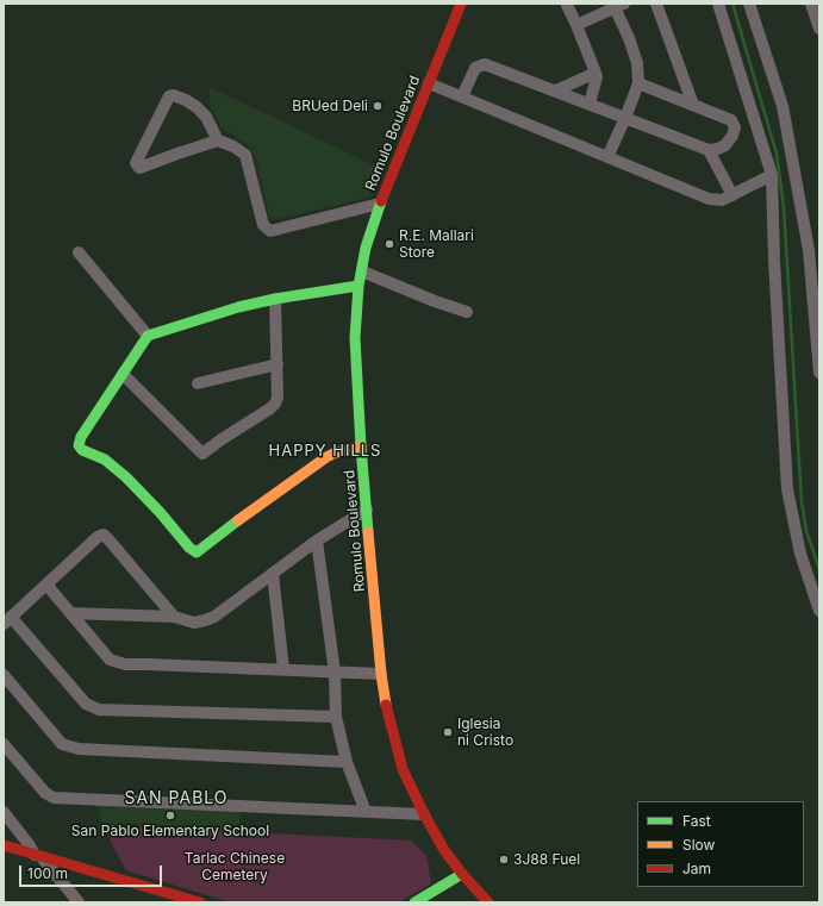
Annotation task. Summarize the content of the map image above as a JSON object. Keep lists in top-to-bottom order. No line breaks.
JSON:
{"streets":{"main road":["Romulo Boulevard"]},"districts":["HAPPY HILLS","SAN PABLO"],"parks":["Tarlac Chinese Cemetery"],"places":["BRUed Deli","R.E. Mallari Store","Iglesia ni Cristo","San Pablo Elementary School","3J88 Fuel"],"legend":["Fast","Slow","Jam"],"scale_bar":"100 m"}
